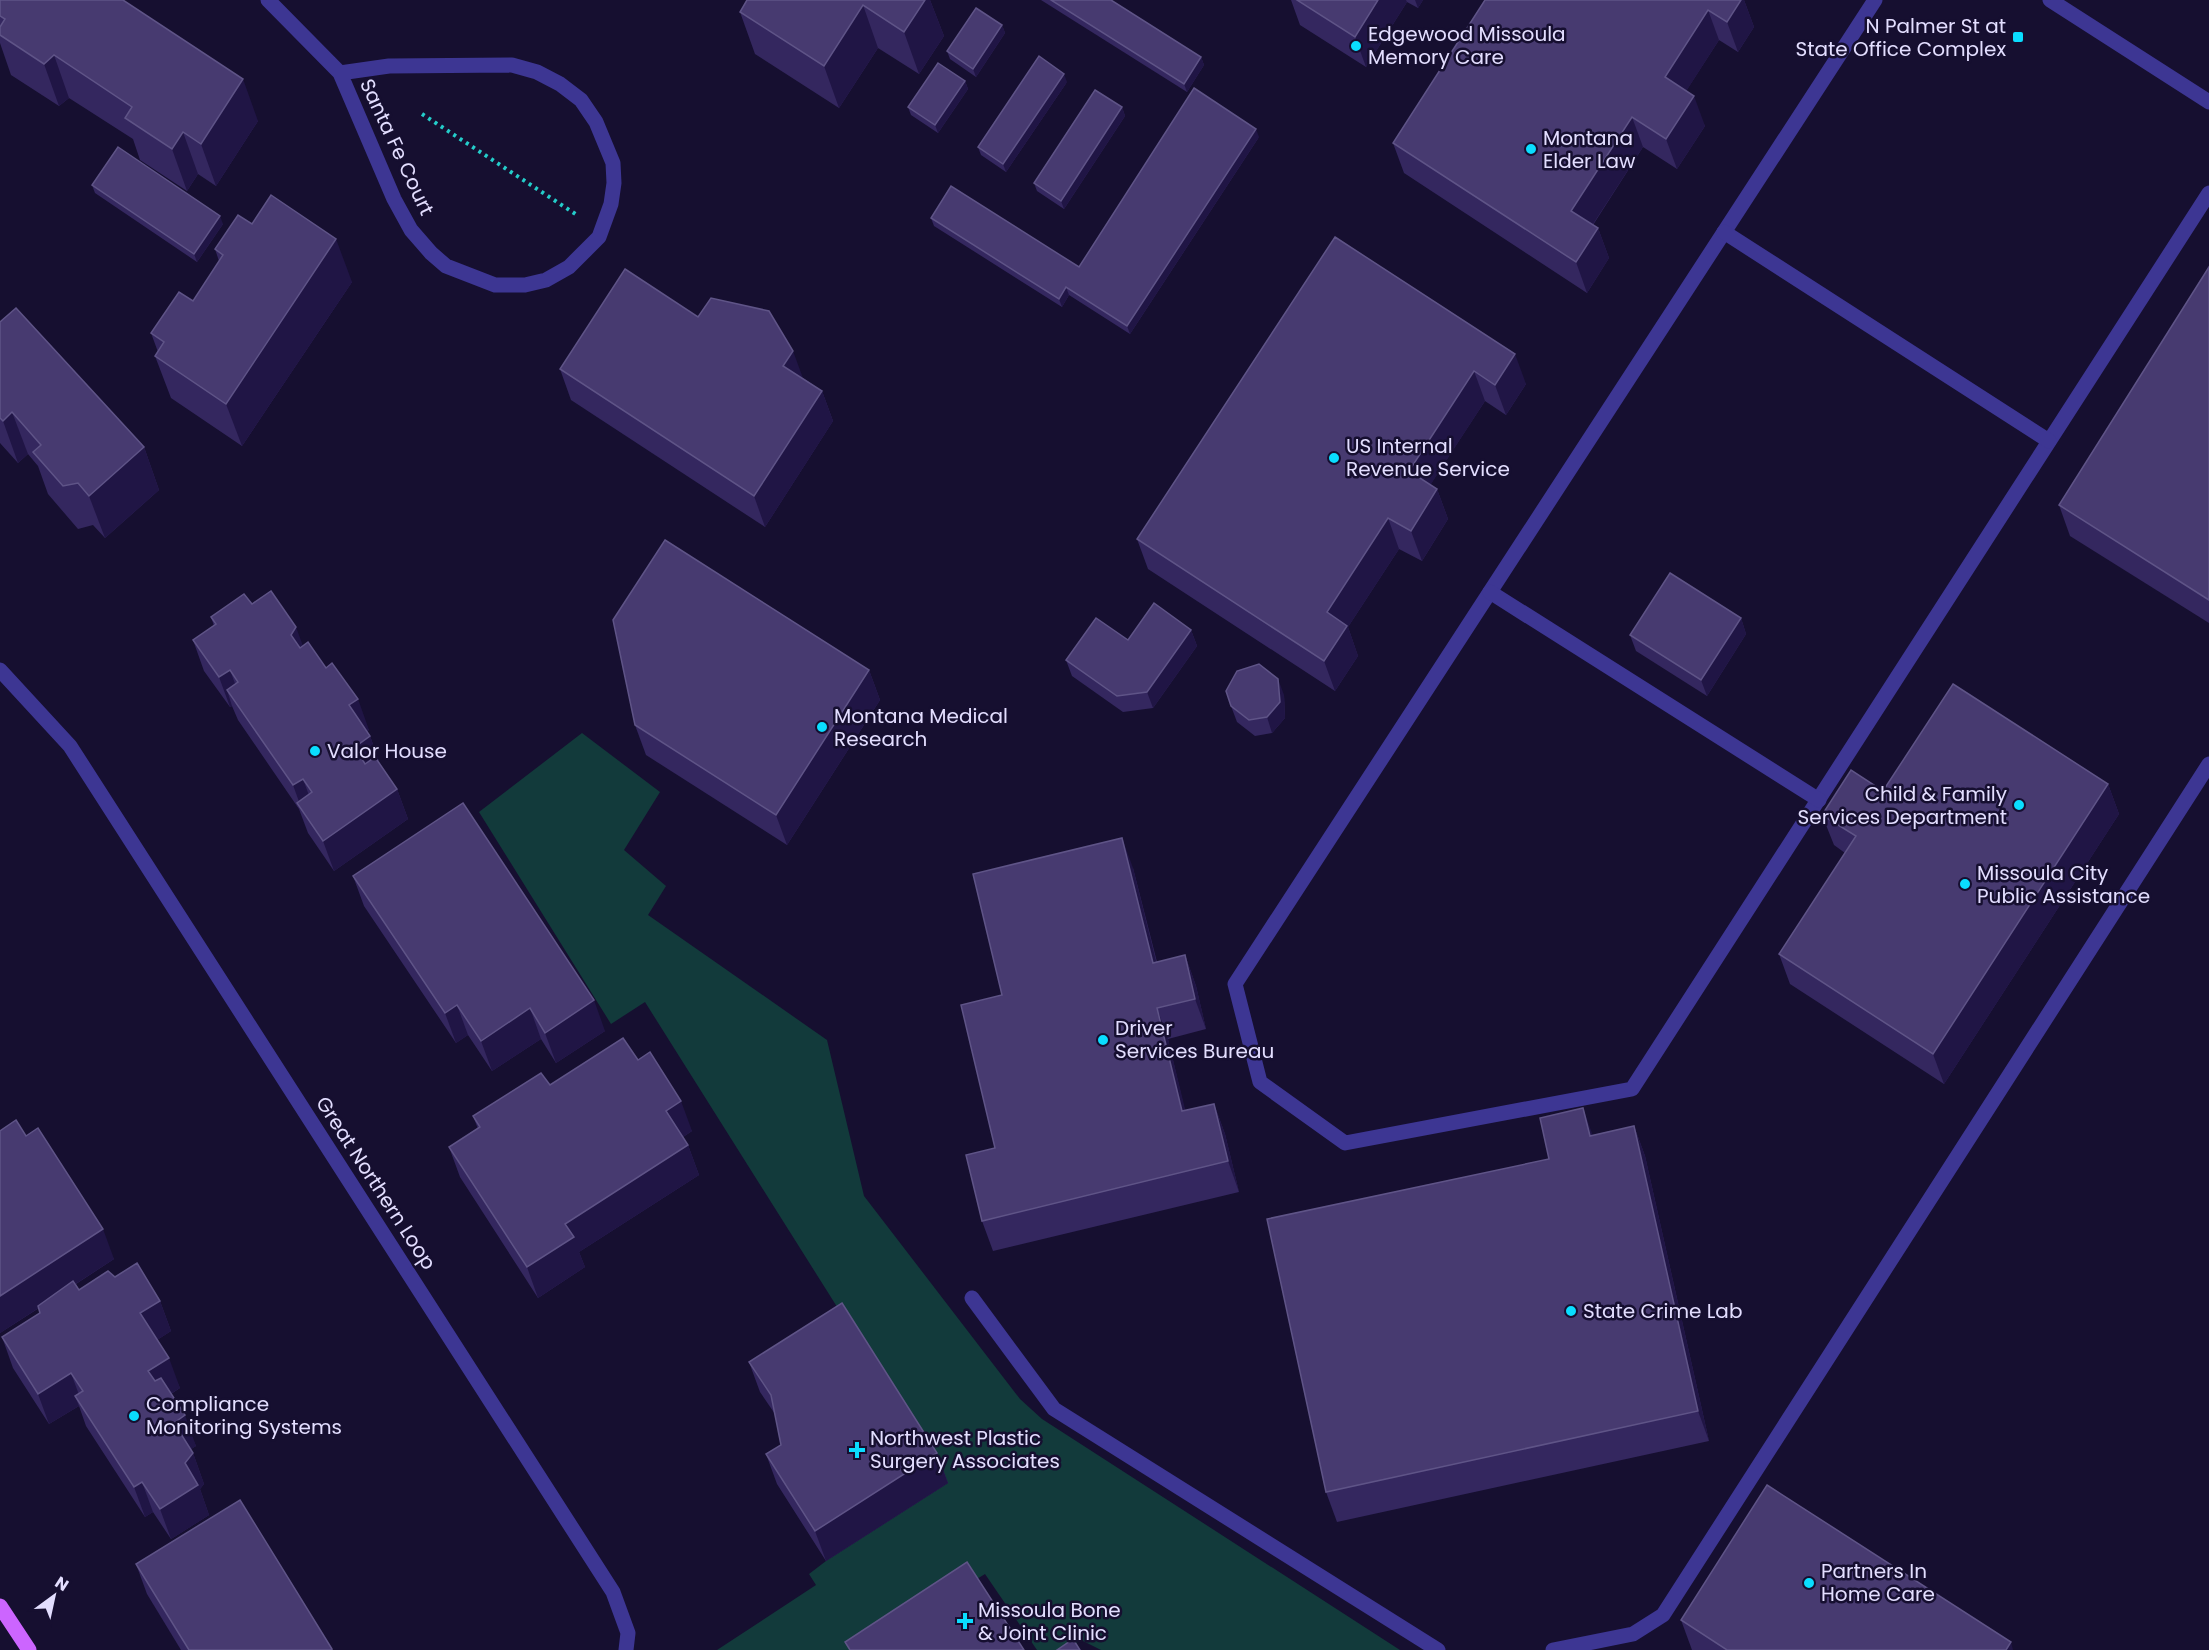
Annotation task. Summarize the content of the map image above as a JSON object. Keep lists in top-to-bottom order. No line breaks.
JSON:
{"streets":{"street":["Santa Fe Court","Great Northern Loop"]},"places":{"transit":["N Palmer St at State Office Complex"],"other":["Edgewood Missoula Memory Care","Montana Elder Law","US Internal Revenue Service","Montana Medical Research","Valor House","Child & Family Services Department","Missoula City Public Assistance","Driver Services Bureau","State Crime Lab","Compliance Monitoring Systems","Partners In Home Care"],"health":["Northwest Plastic Surgery Associates","Missoula Bone & Joint Clinic"]},"north":"top right"}
